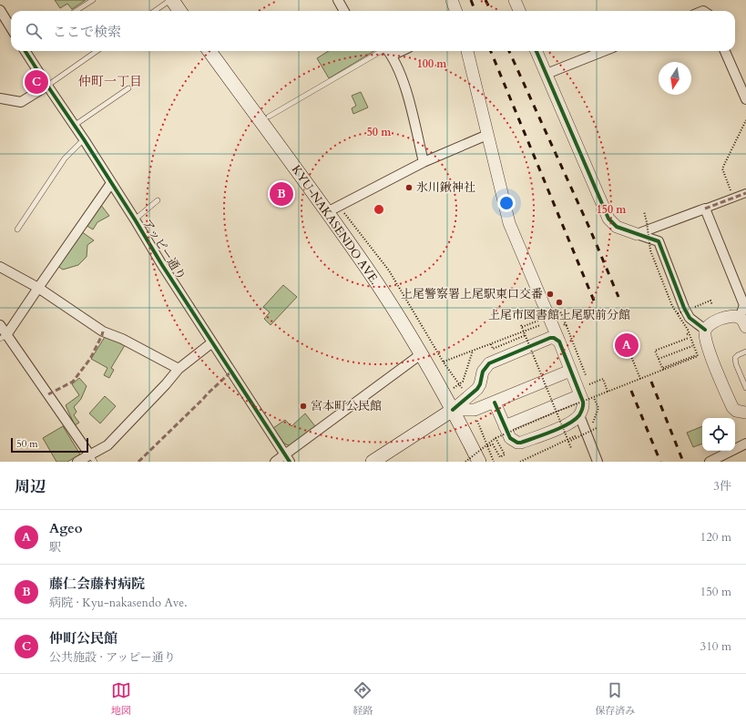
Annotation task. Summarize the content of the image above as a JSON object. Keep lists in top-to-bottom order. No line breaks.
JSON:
{"streets":{"main road":["KYU-NAKASENDO AVE."],"street":["アッピー通り"]},"districts":["仲町一丁目"],"places":["氷川鍬神社","上尾警察署上尾駅東口交番","上尾市図書館上尾駅前分館","宮本町公民館"],"scale_bar":"50 m","north":"bottom","page":{"search":"ここで検索","pins":["C","B","A"],"scale":"50 m","heading":["周辺","3件"],"list":[{"mark":"A","name":"Ageo","note":"駅","value":"120 m"},{"mark":"B","name":"藤仁会藤村病院","note":"病院 · Kyu-nakasendo Ave.","value":"150 m"},{"mark":"C","name":"仲町公民館","note":"公共施設 · アッピー通り","value":"310 m"}],"nav":["地図","経路","保存済み"]},"rings":["100 m","50 m","150 m"]}
